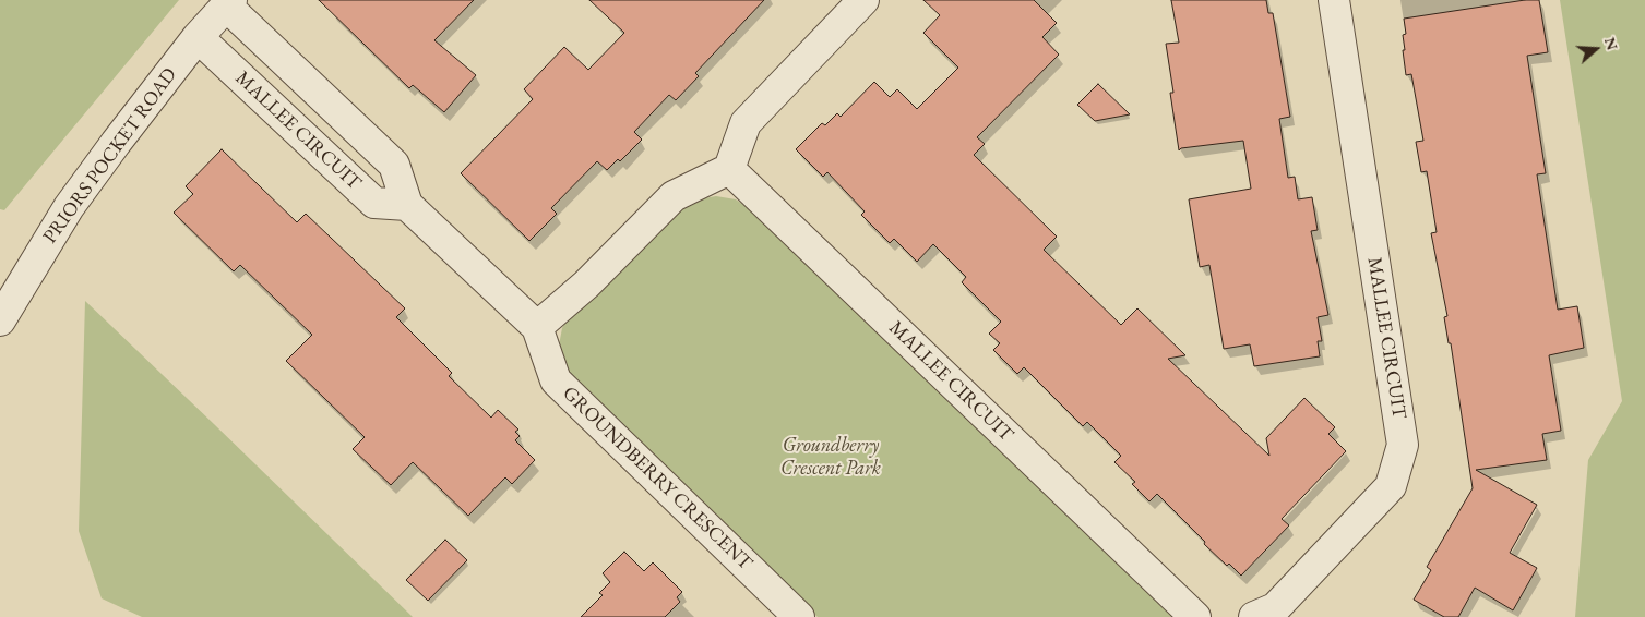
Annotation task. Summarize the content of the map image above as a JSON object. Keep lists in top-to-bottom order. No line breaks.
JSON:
{"streets":{"street":["MALLEE CIRCUIT","PRIORS POCKET ROAD","GROUNDBERRY CRESCENT"]},"crossings":[["MALLEE CIRCUIT","PRIORS POCKET ROAD"]],"parks":["Groundberry Crescent Park"],"north":"right"}
